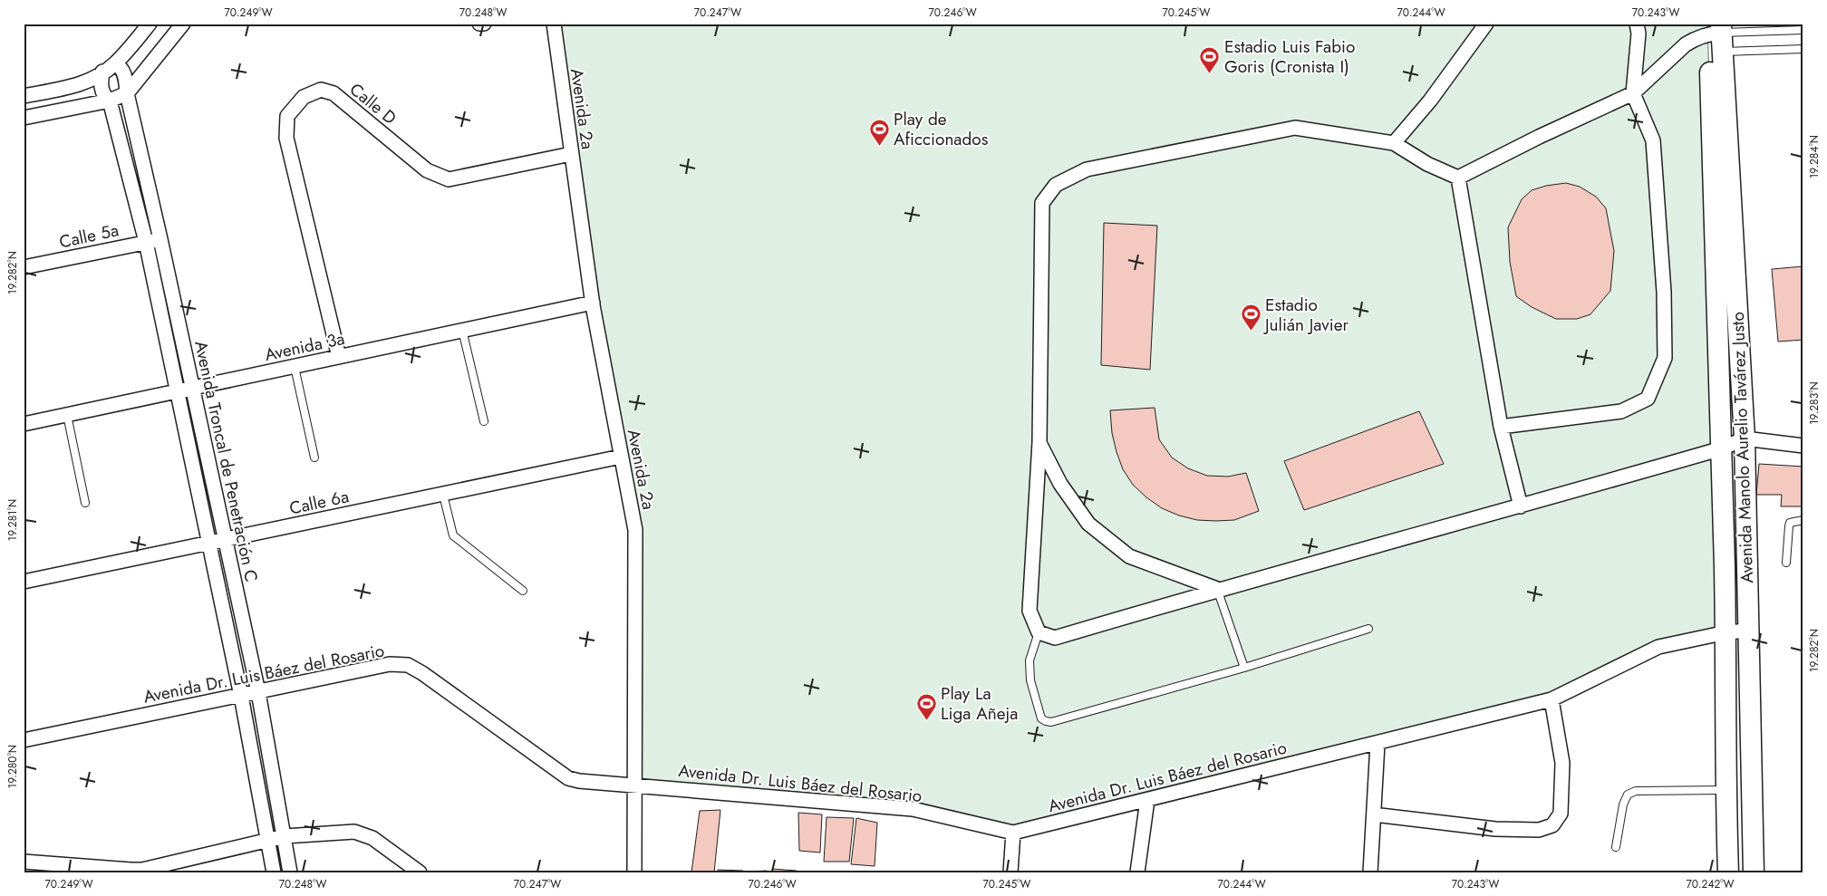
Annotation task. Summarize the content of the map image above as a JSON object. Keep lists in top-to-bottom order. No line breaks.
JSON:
{"streets":{"main road":["Avenida Manolo Aurelio Tavárez Justo"],"street":["Calle D","Avenida 2a","Calle 5a","Avenida 3a","Avenida Troncal de Penetración C","Calle 6a","Avenida Dr. Luis Báez del Rosario"]},"crossings":[["Calle D","Avenida 2a"],["Calle D","Avenida 3a"],["Avenida 2a","Avenida 3a"],["Avenida 2a","Calle 6a"],["Avenida 2a","Avenida Dr. Luis Báez del Rosario"],["Calle 5a","Avenida Troncal de Penetración C"],["Avenida 3a","Avenida Troncal de Penetración C"],["Avenida Manolo Aurelio Tavárez Justo","Avenida Dr. Luis Báez del Rosario"],["Avenida Troncal de Penetración C","Calle 6a"],["Avenida Troncal de Penetración C","Avenida Dr. Luis Báez del Rosario"]],"places":{"sports":["Estadio Luis Fabio Goris (Cronista I)","Play de Aficcionados","Estadio Julián Javier","Play La Liga Añeja"]},"coordinates":["70.249°W","70.248°W","70.247°W","70.246°W","70.245°W","70.244°W","70.243°W","19.284°N","19.282°N","19.283°N","19.281°N","19.280°N","70.242°W"]}
